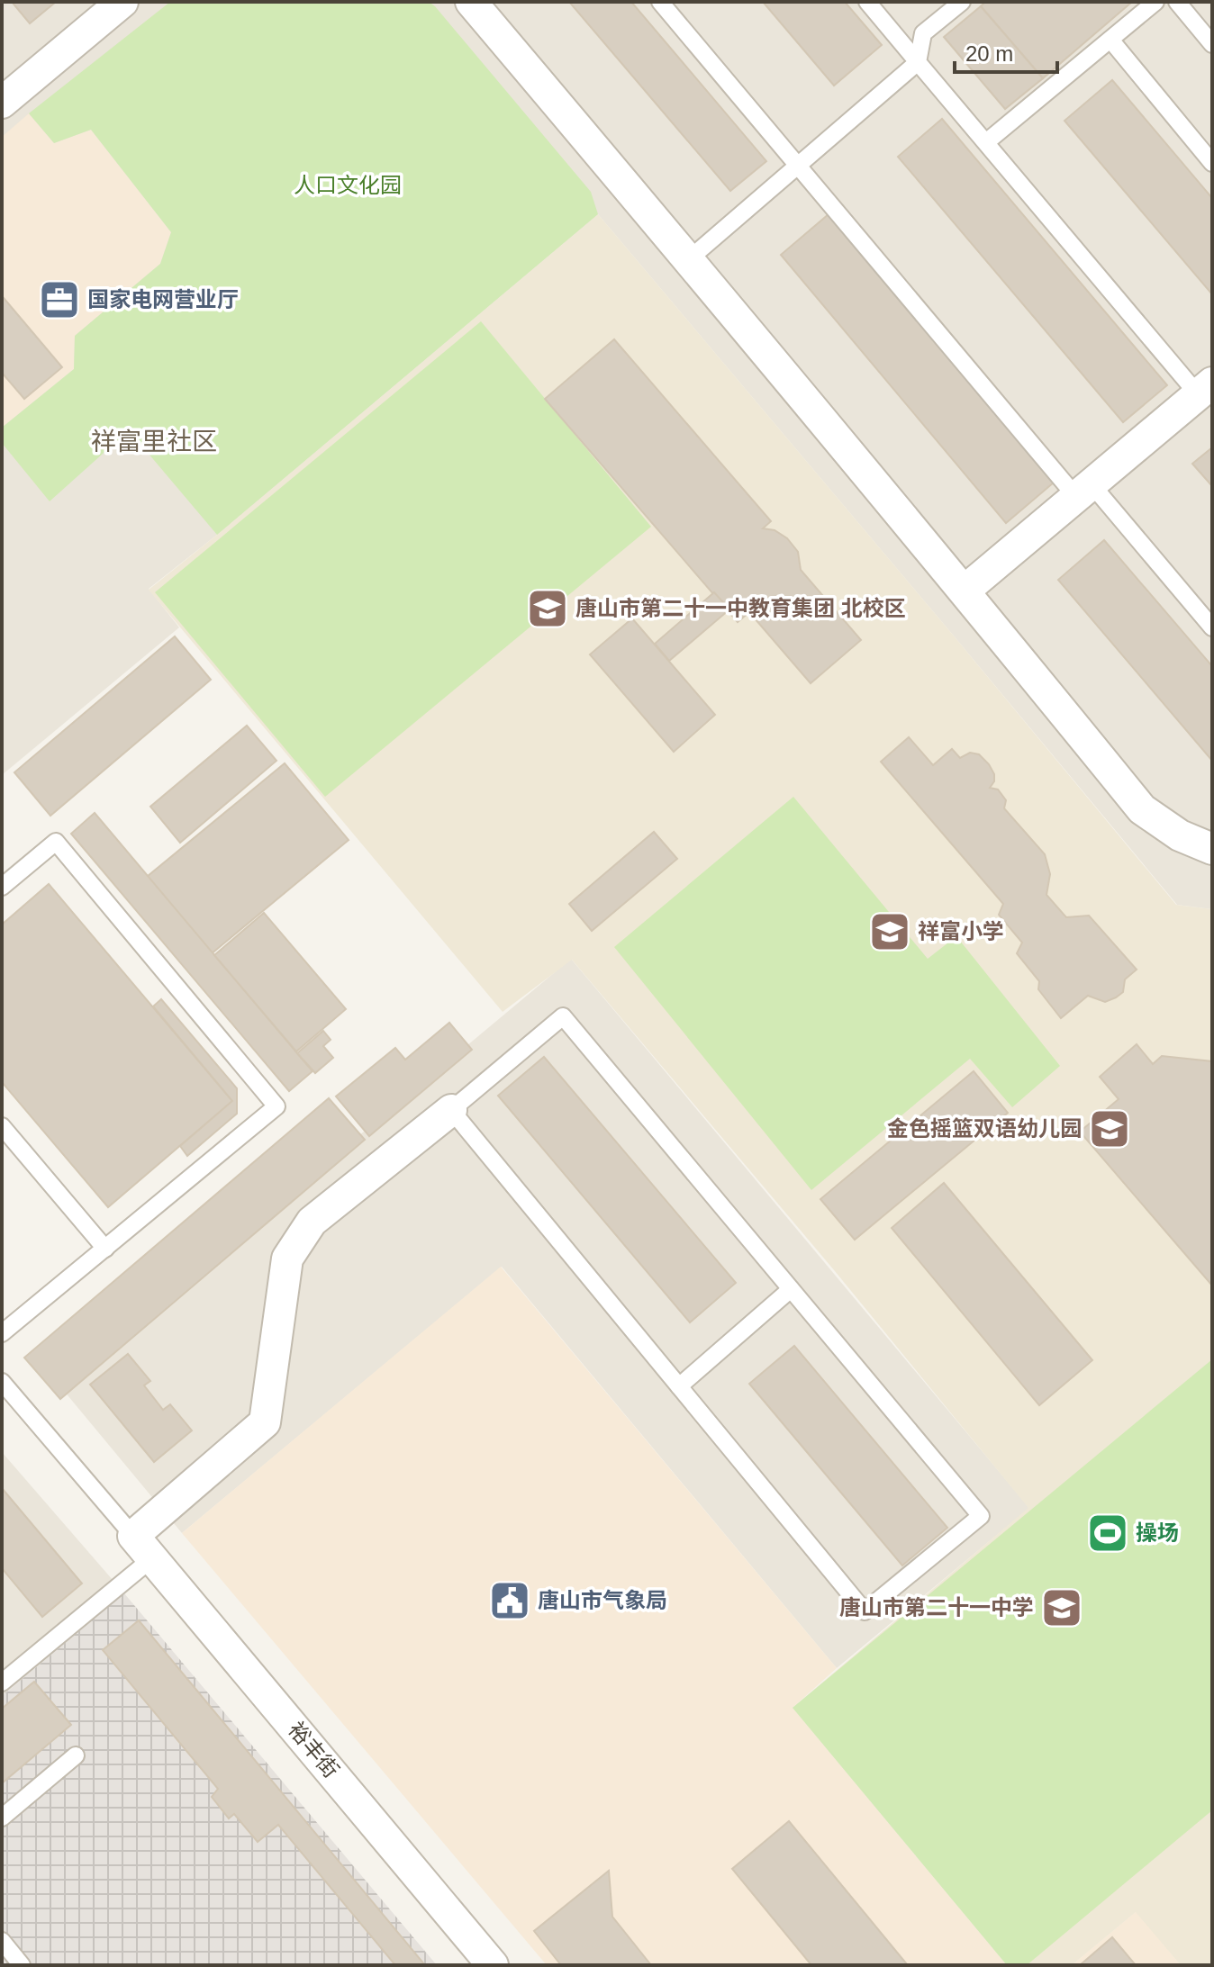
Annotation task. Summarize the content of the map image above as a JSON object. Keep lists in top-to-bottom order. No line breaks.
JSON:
{"streets":{"street":["裕丰街"]},"districts":["祥富里社区"],"parks":["人口文化园"],"places":{"office":["国家电网营业厅"],"school or university":["唐山市第二十一中教育集团 北校区","祥富小学","金色摇篮双语幼儿园","唐山市第二十一中学"],"sports":["操场"],"public building":["唐山市气象局"]},"scale_bar":"20 m"}
